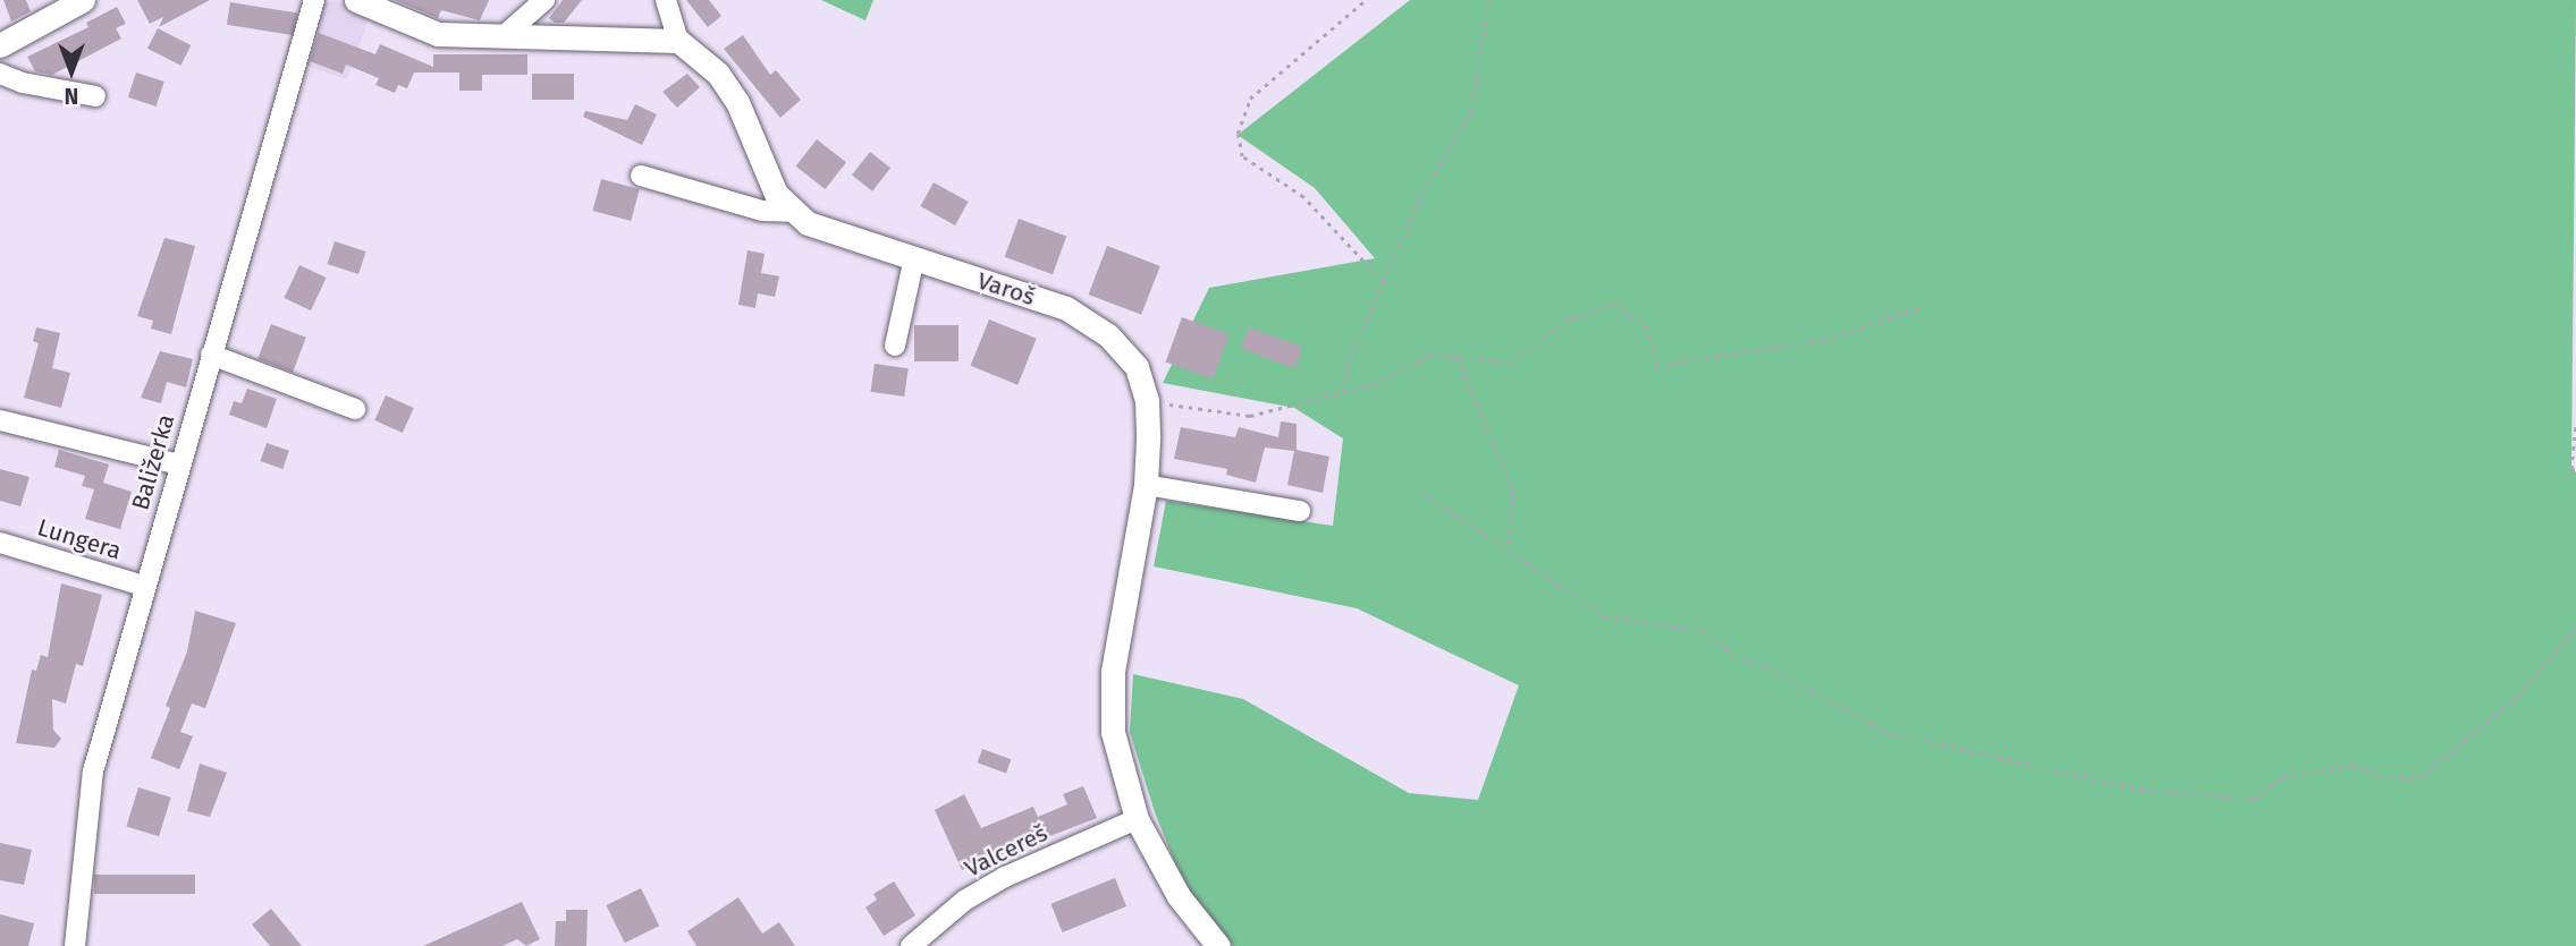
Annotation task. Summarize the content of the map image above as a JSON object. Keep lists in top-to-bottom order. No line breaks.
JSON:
{"streets":{"main road":["Varoš"],"street":["Baližerka","Lungera","Valcereš"]},"crossings":[["Varoš","Valcereš"],["Baližerka","Lungera"]],"north":"bottom"}
